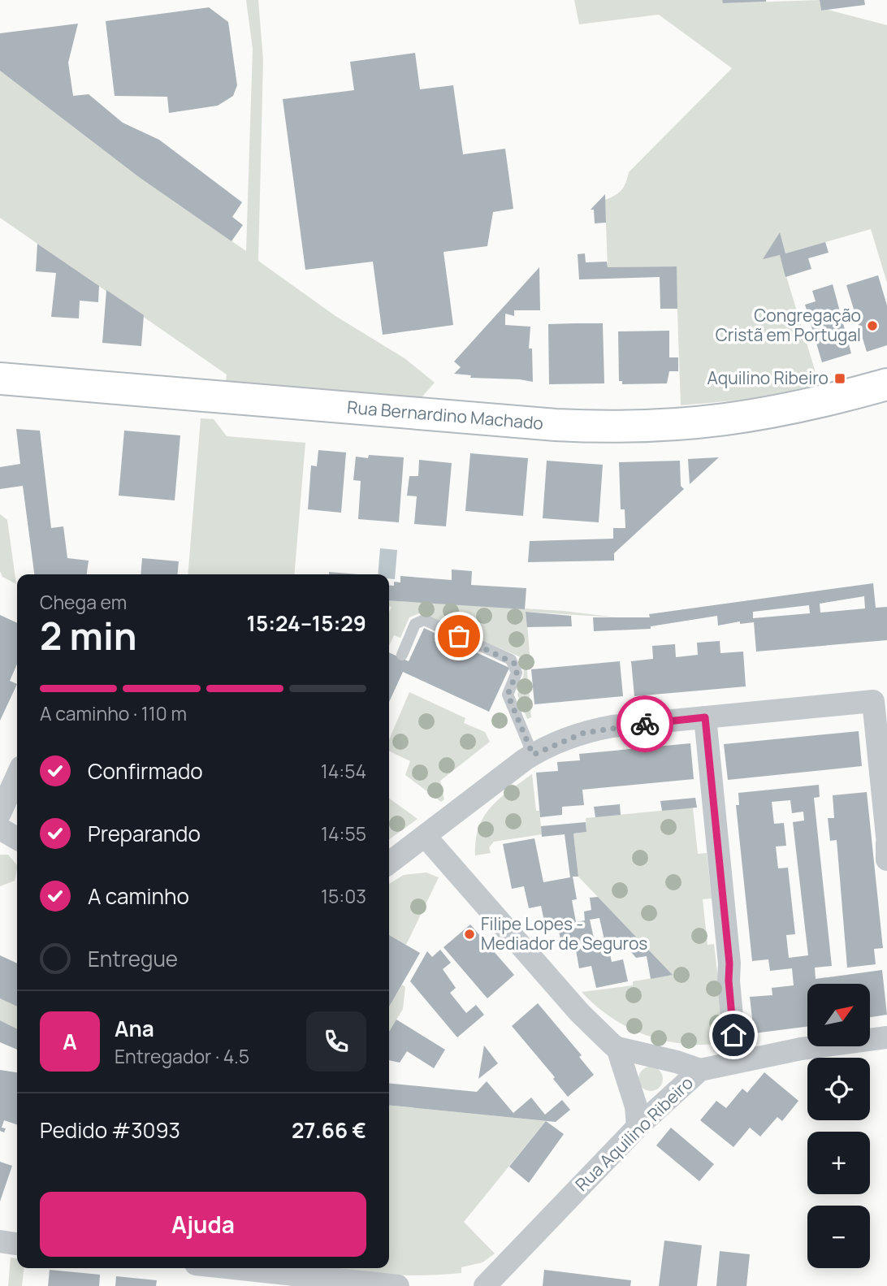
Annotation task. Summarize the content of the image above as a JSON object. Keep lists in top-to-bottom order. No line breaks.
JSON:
{"streets":{"main road":["Rua Bernardino Machado"],"street":["Rua Aquilino Ribeiro"]},"places":{"other":["Congregação Cristã em Portugal","Filipe Lopes - Mediador de Seguros"],"transit":["Aquilino Ribeiro"]},"north":"top right","page":{"heading":["2 min","Chega em","15:24–15:29"],"panel":["Ana","Entregador · 4.5","Pedido #3093","27.66 €"],"bar":"A caminho · 110 m","list":[["Confirmado","14:54"],["Preparando","14:55"],["A caminho","15:03"],"Entregue"],"map_buttons":["+","−"],"round":"A","buttons":"Ajuda"}}
